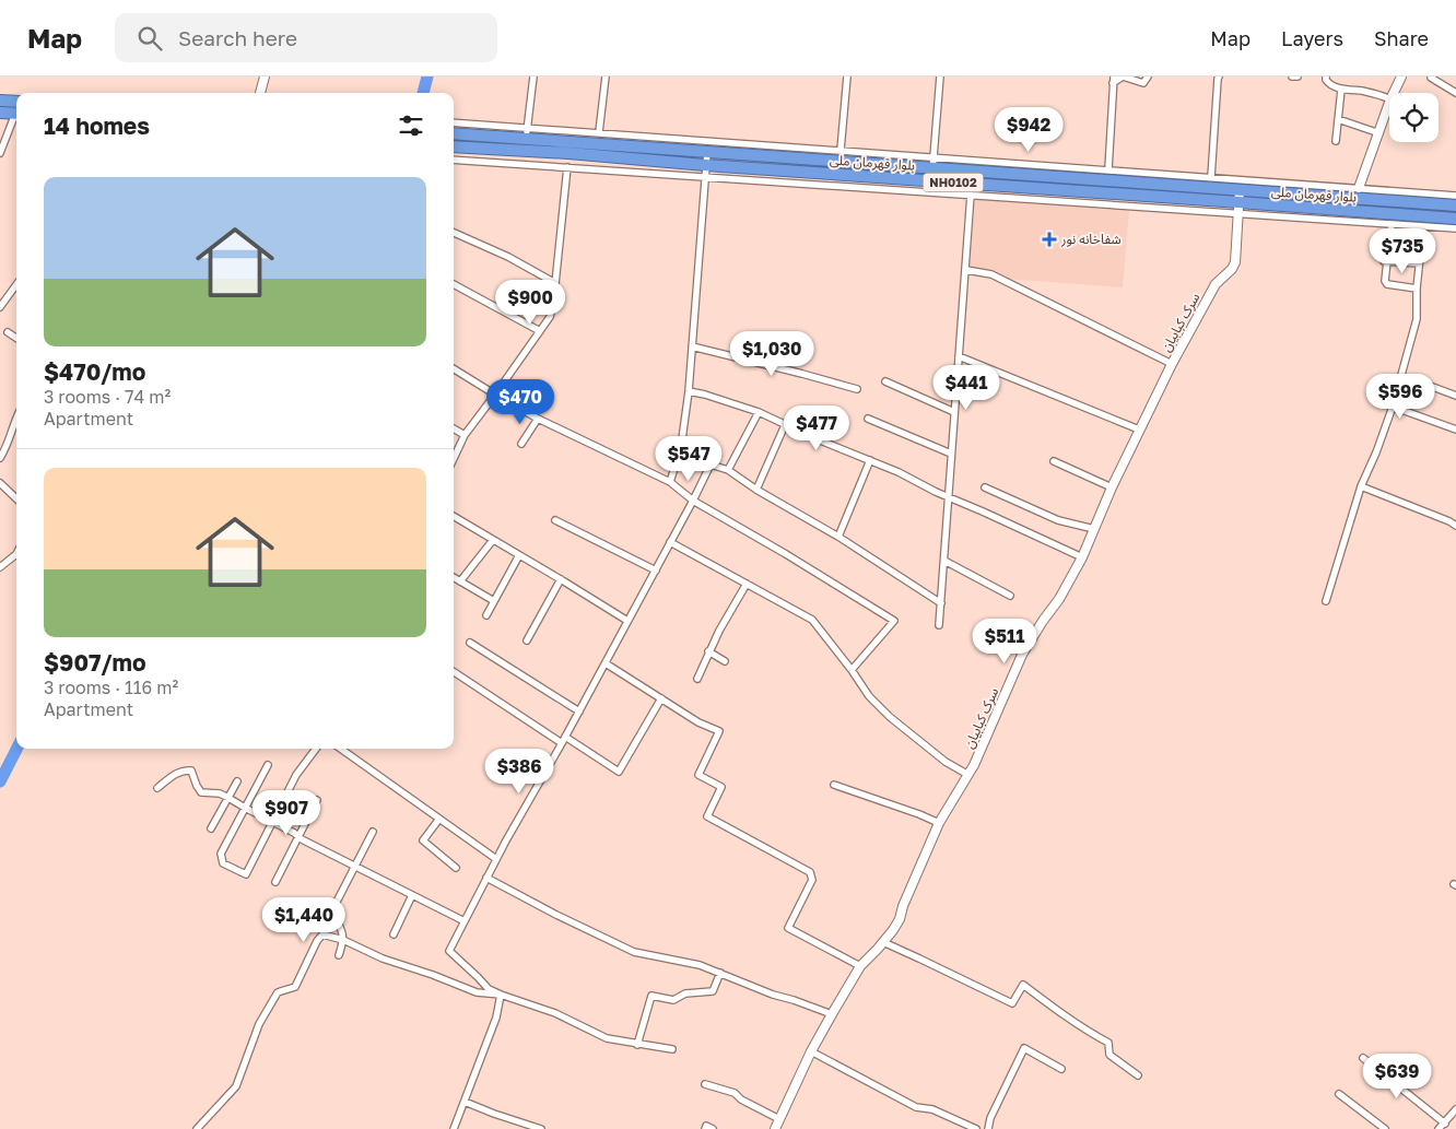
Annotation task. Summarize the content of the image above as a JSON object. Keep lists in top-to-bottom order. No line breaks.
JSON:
{"streets":{"highway":["بلوار قهرمان ملی","NH0102"],"street":["سرک کبابیان"]},"crossings":[["بلوار قهرمان ملی","سرک کبابیان"]],"places":{"health":["شفاخانه نور"]},"page":{"header":"Map","search":"Search here","nav":["Map","Layers","Share"],"heading":"14 homes","price":["$942","$735","$900","$1,030","$441","$596","$470","$477","$547","$511","$386","$907","$1,440","$639"],"list":[{"name":"$470/mo","note":"3 rooms · 74 m² · Apartment"},{"name":"$907/mo","note":"3 rooms · 116 m² · Apartment"}]}}
